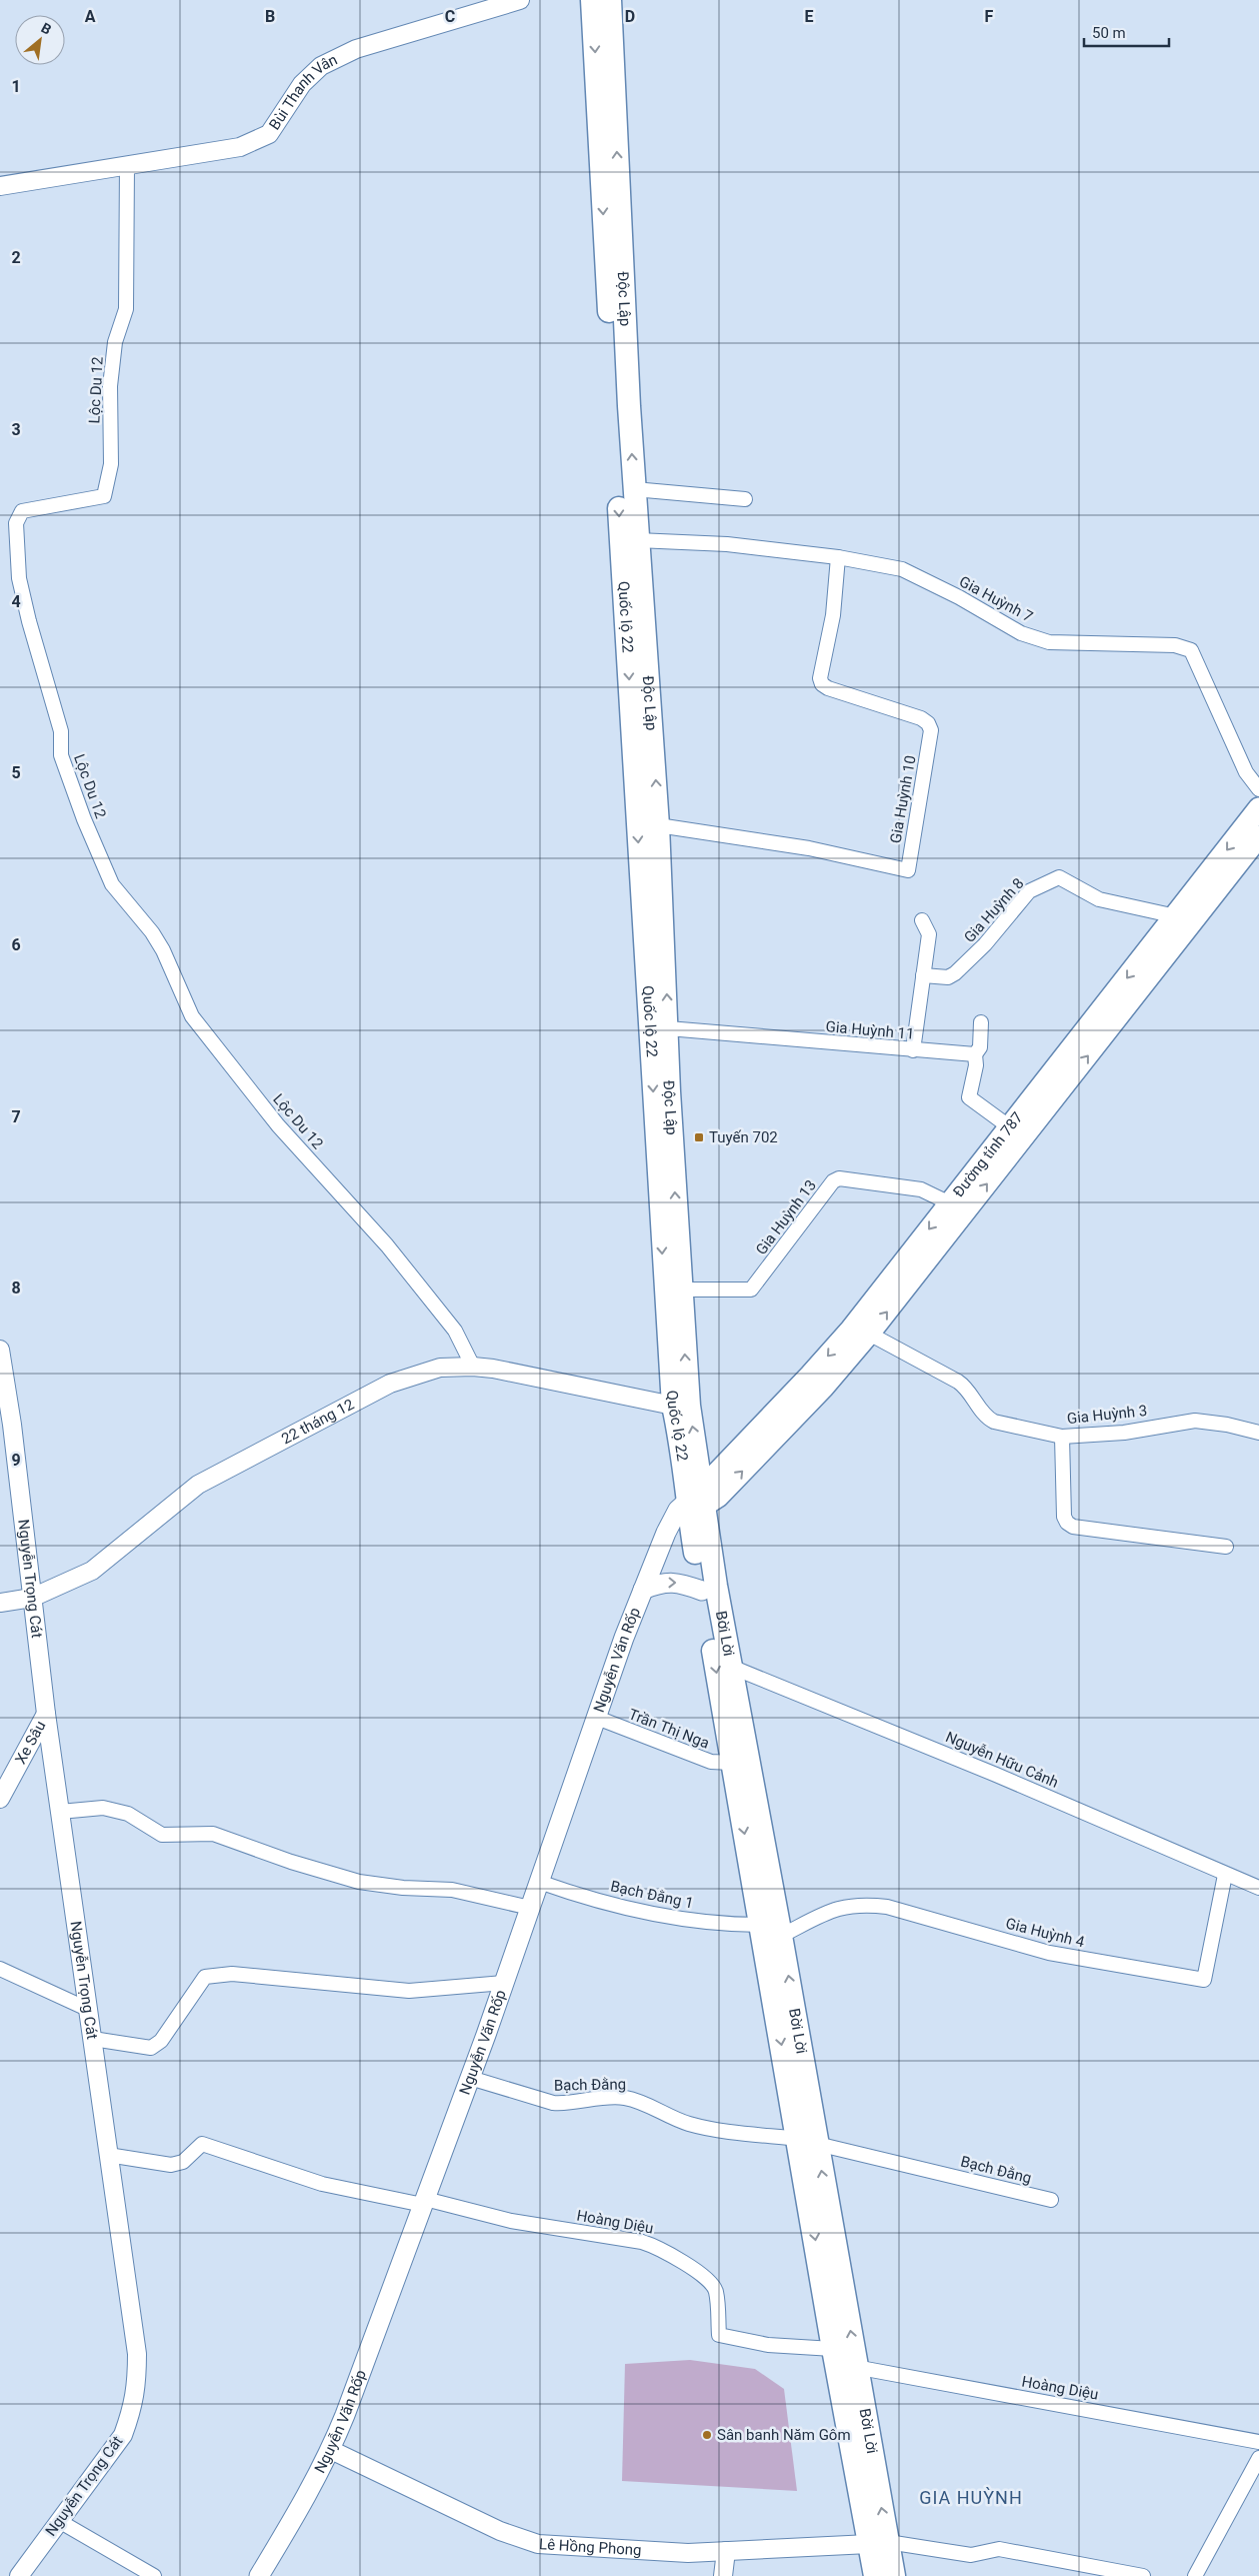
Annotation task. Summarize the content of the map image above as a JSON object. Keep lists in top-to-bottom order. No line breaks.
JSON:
{"streets":{"highway":["Độc Lập","Quốc lộ 22","Bời Lời"],"main road":["Đường tỉnh 787","Nguyễn Văn Rốp"],"street":["Bùi Thanh Vân","Lộc Du 12","Gia Huỳnh 7","Gia Huỳnh 10","Gia Huỳnh 8","Gia Huỳnh 11","Gia Huỳnh 13","Gia Huỳnh 3","22 tháng 12","Nguyễn Trọng Cát","Trần Thị Nga","Xe Sâu","Nguyễn Hữu Cảnh","Bạch Đằng 1","Gia Huỳnh 4","Bạch Đằng","Hoàng Diệu","Lê Hồng Phong"]},"crossings":[["Bùi Thanh Vân","Lộc Du 12"],["Độc Lập","Gia Huỳnh 7"],["Độc Lập","Quốc lộ 22"],["Độc Lập","Gia Huỳnh 10"],["Độc Lập","Gia Huỳnh 11"],["Độc Lập","Gia Huỳnh 13"],["Độc Lập","22 tháng 12"],["Lộc Du 12","22 tháng 12"],["Gia Huỳnh 7","Quốc lộ 22"],["Gia Huỳnh 7","Gia Huỳnh 10"],["Quốc lộ 22","Đường tỉnh 787"],["Quốc lộ 22","22 tháng 12"],["Quốc lộ 22","Bời Lời"],["Quốc lộ 22","Nguyễn Văn Rốp"],["Gia Huỳnh 8","Đường tỉnh 787"],["Đường tỉnh 787","Gia Huỳnh 13"],["Đường tỉnh 787","Gia Huỳnh 3"],["Đường tỉnh 787","Bời Lời"],["Đường tỉnh 787","Nguyễn Văn Rốp"],["22 tháng 12","Nguyễn Trọng Cát"],["Nguyễn Trọng Cát","Xe Sâu"],["Nguyễn Trọng Cát","Hoàng Diệu"],["Bời Lời","Nguyễn Văn Rốp"],["Bời Lời","Trần Thị Nga"],["Bời Lời","Nguyễn Hữu Cảnh"],["Bời Lời","Bạch Đằng 1"],["Bời Lời","Gia Huỳnh 4"],["Bời Lời","Bạch Đằng"],["Bời Lời","Hoàng Diệu"],["Bời Lời","Lê Hồng Phong"],["Nguyễn Văn Rốp","Trần Thị Nga"],["Nguyễn Văn Rốp","Bạch Đằng 1"],["Nguyễn Văn Rốp","Bạch Đằng"],["Nguyễn Văn Rốp","Hoàng Diệu"],["Nguyễn Văn Rốp","Lê Hồng Phong"],["Nguyễn Hữu Cảnh","Gia Huỳnh 4"]],"one_way":["Quốc lộ 22"],"districts":["GIA HUỲNH"],"places":{"transit":["Tuyến 702"],"other":["Sân banh Năm Gôm"]},"scale_bar":"50 m","north":"top right","grid":{"columns":["A","B","C","D","E","F"],"rows":["1","2","3","4","5","6","7","8","9"]}}
